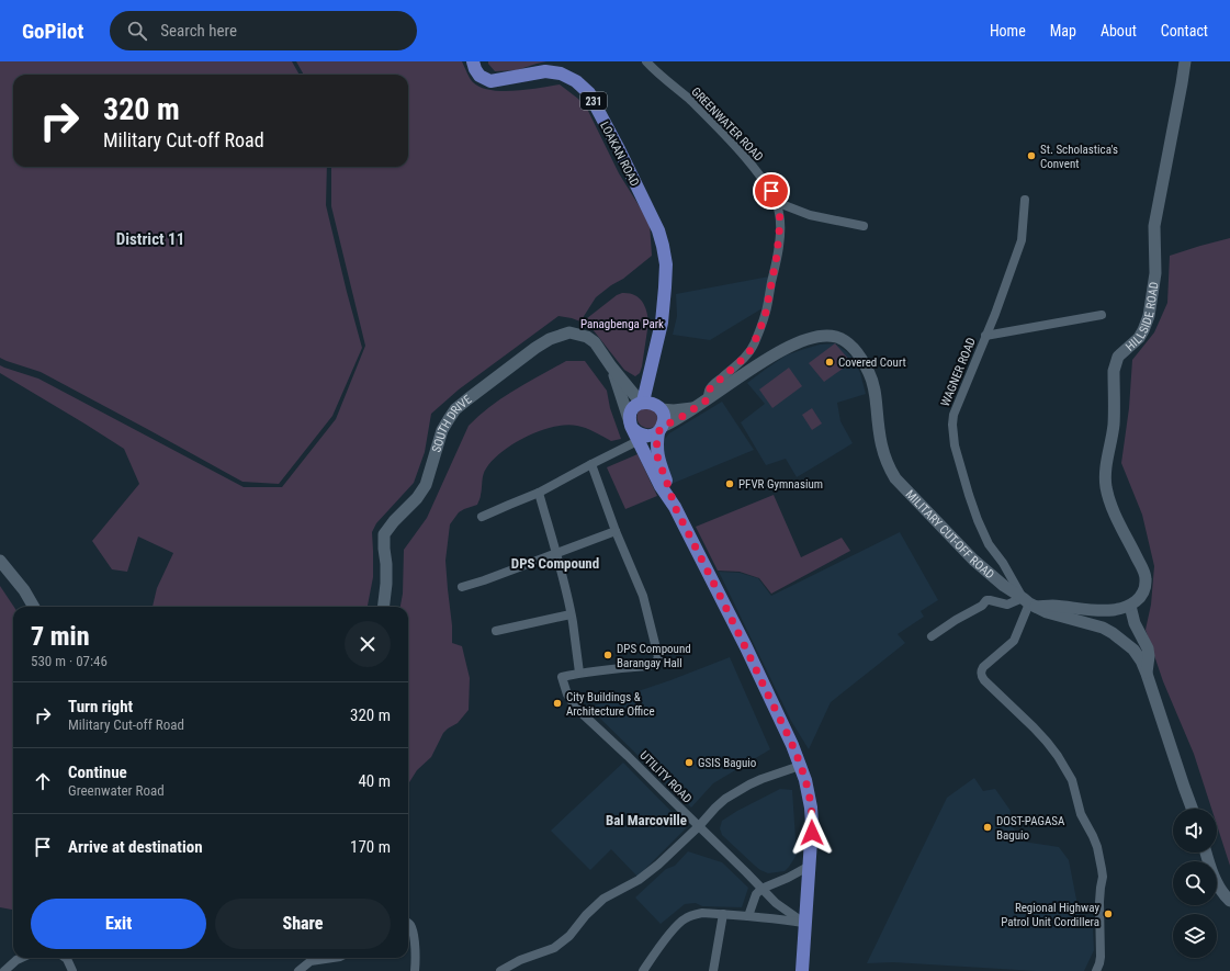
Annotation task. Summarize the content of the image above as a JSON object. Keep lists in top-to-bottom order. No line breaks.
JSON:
{"streets":{"main road":["231","LOAKAN ROAD","HILLSIDE ROAD","SOUTH DRIVE","MILITARY CUT-OFF ROAD"],"street":["GREENWATER ROAD","WAGNER ROAD","UTILITY ROAD"]},"crossings":[["231","LOAKAN ROAD"],["231","SOUTH DRIVE"],["231","MILITARY CUT-OFF ROAD"],["231","UTILITY ROAD"],["GREENWATER ROAD","MILITARY CUT-OFF ROAD"],["LOAKAN ROAD","SOUTH DRIVE"],["LOAKAN ROAD","MILITARY CUT-OFF ROAD"],["WAGNER ROAD","MILITARY CUT-OFF ROAD"],["SOUTH DRIVE","MILITARY CUT-OFF ROAD"]],"districts":["District 11","DPS Compound","Bal Marcoville"],"parks":["Panagbenga Park"],"places":["St. Scholastica's Convent","Covered Court","PFVR Gymnasium","DPS Compound Barangay Hall","City Buildings & Architecture Office","GSIS Baguio","DOST-PAGASA Baguio","Regional Highway Patrol Unit Cordillera"],"page":{"header":"GoPilot","search":"Search here","nav":["Home","Map","About","Contact"],"turn":["320 m","Military Cut-off Road"],"heading":["7 min","530 m · 07:46"],"list":[{"name":"Turn right","note":"Military Cut-off Road","value":"320 m"},{"name":"Continue","note":"Greenwater Road","value":"40 m"},{"name":"Arrive at destination","value":"170 m"}],"buttons":["Exit","Share"]}}
